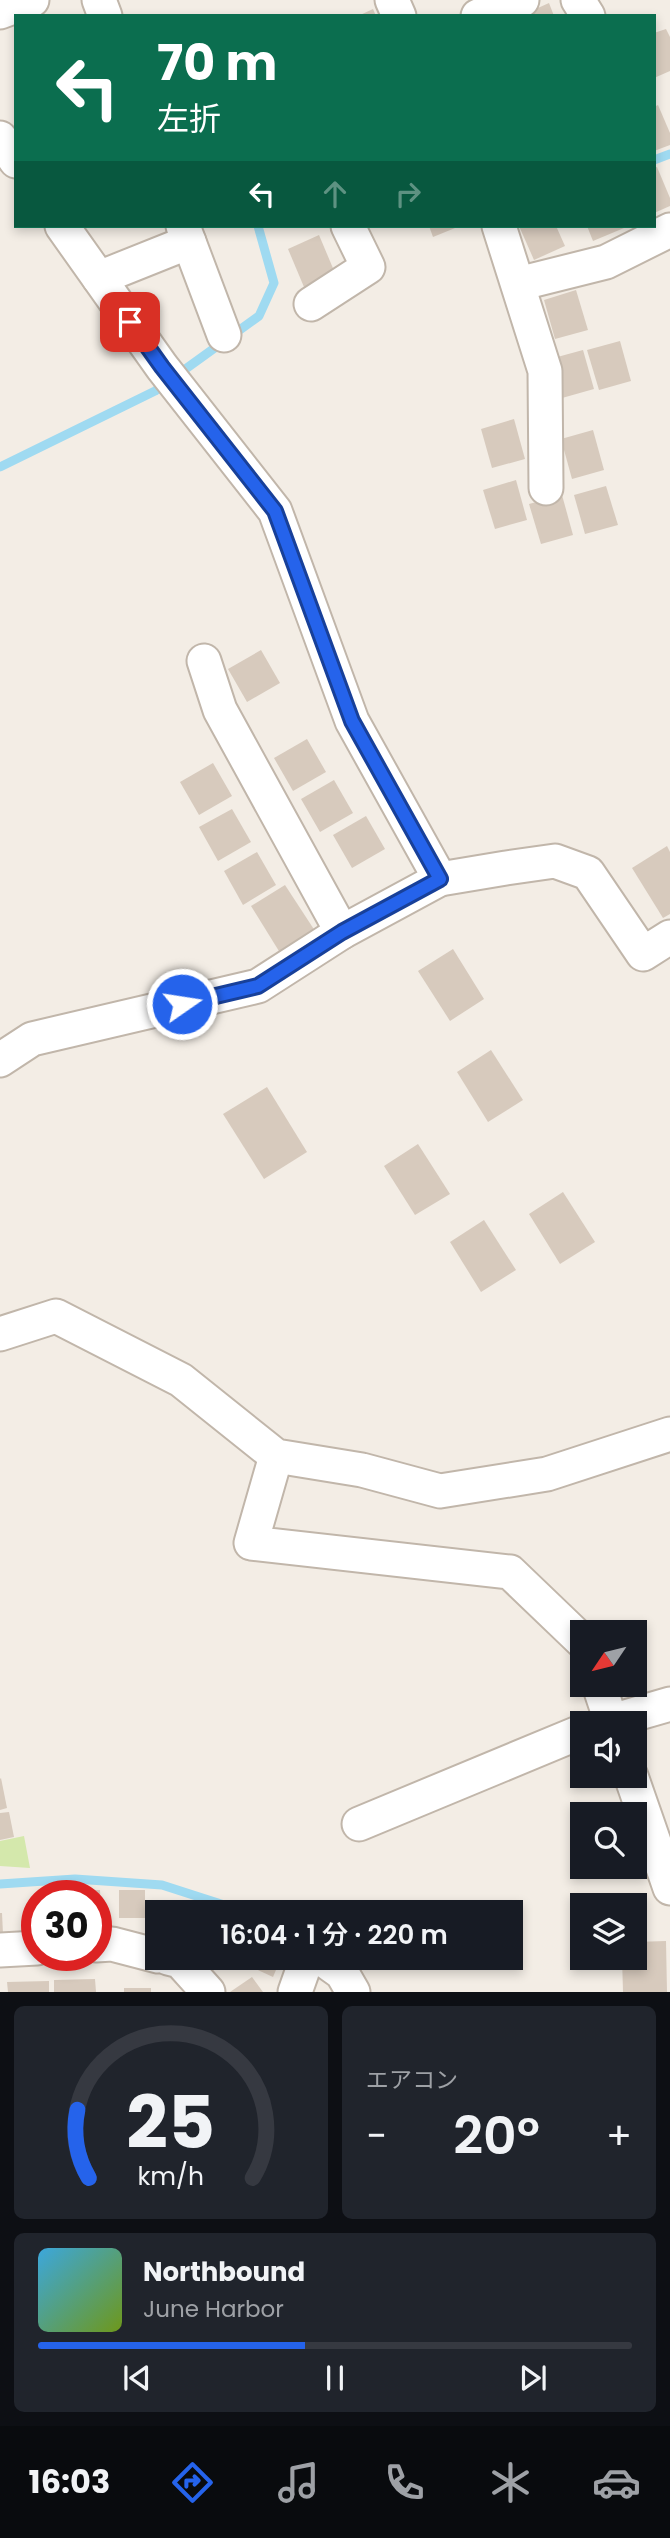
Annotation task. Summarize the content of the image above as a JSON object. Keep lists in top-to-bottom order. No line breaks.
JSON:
{"north":"bottom left","page":{"turn":["70 m","左折"],"limit":"30","trip":"16:04 · 1 分 · 220 m","tile":"エアコン","heat":["−","20°","+"],"song":["Northbound","June Harbor"],"tabs":"16:03","gauge":["25","km/h"]}}
